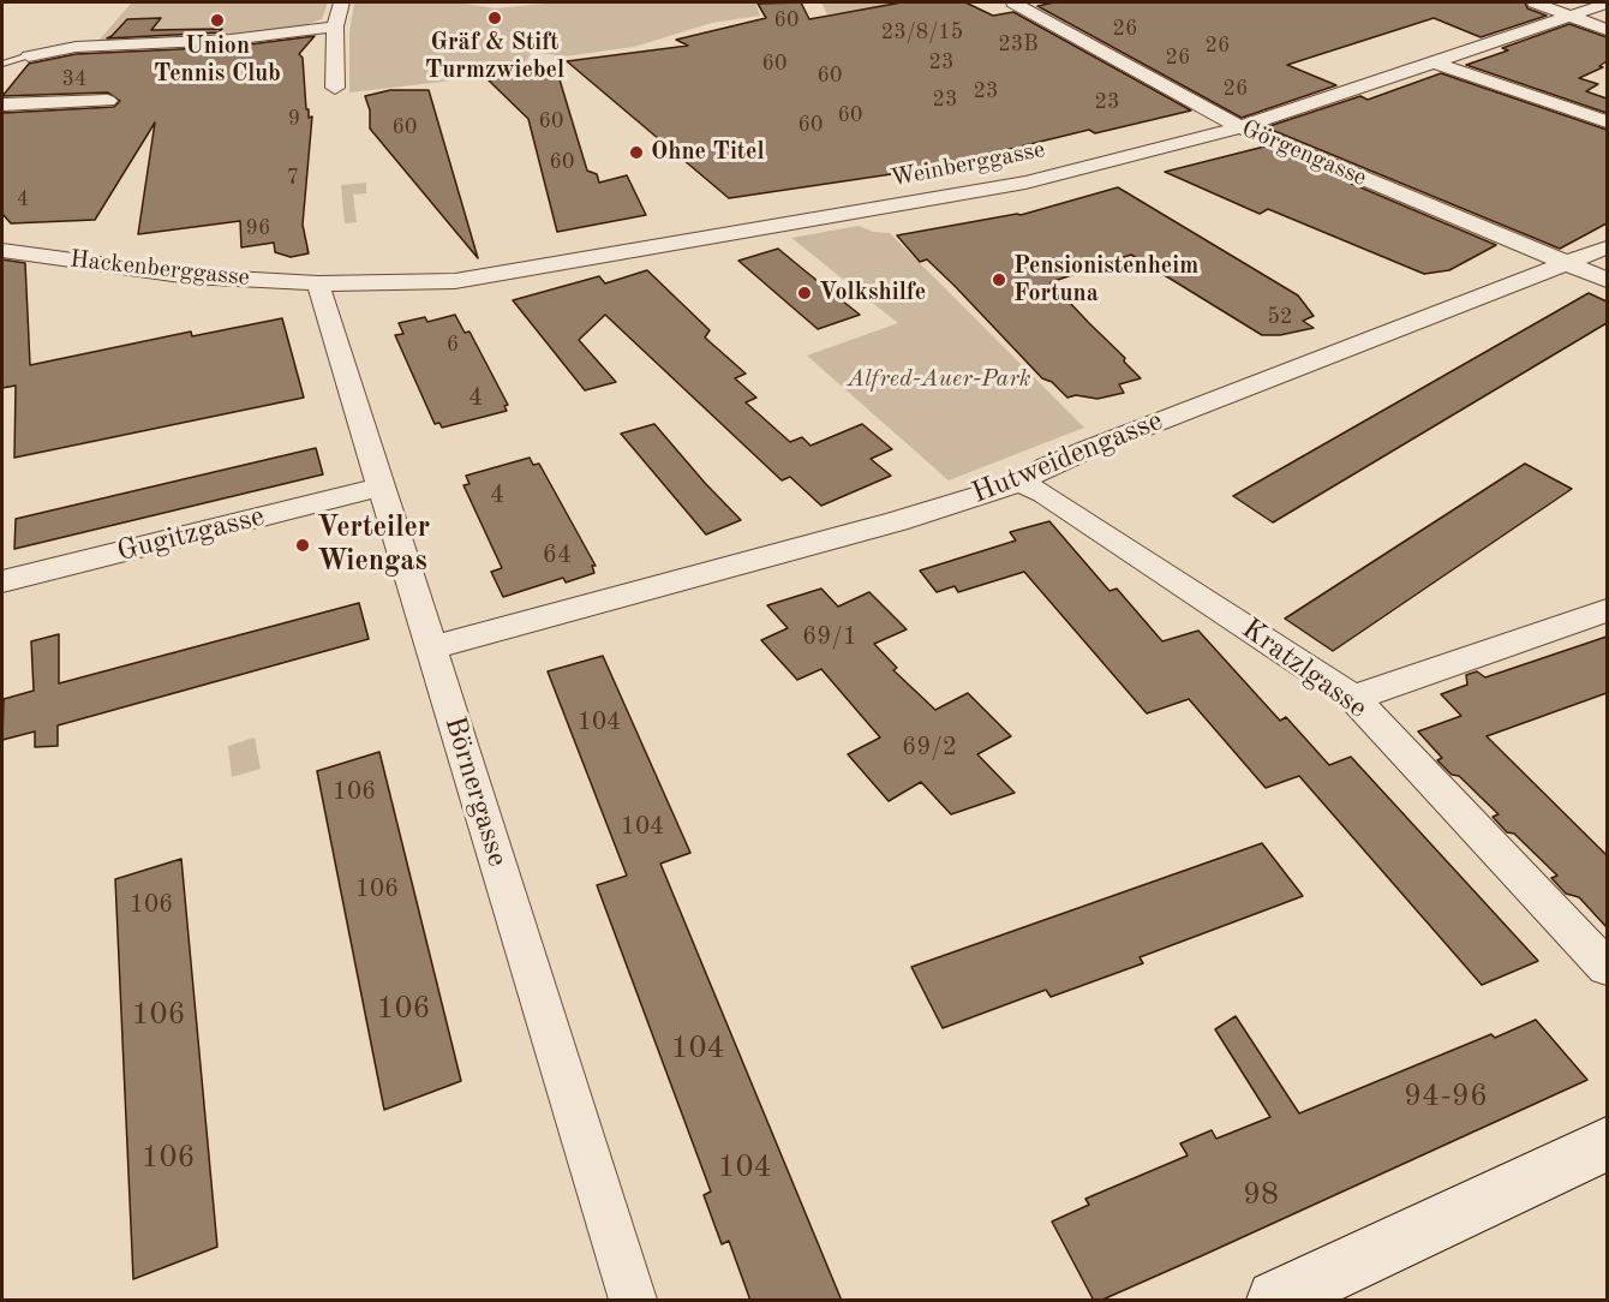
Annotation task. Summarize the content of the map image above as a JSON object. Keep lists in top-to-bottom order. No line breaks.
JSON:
{"streets":{"street":["Görgengasse","Weinberggasse","Hackenberggasse","Hutweidengasse","Gugitzgasse","Kratzlgasse","Börnergasse"]},"crossings":[["Görgengasse","Weinberggasse"],["Görgengasse","Hutweidengasse"],["Weinberggasse","Hackenberggasse"],["Weinberggasse","Börnergasse"],["Hackenberggasse","Börnergasse"],["Hutweidengasse","Kratzlgasse"],["Hutweidengasse","Börnergasse"],["Gugitzgasse","Börnergasse"]],"parks":["Alfred-Auer-Park"],"places":["Gräf & Stift Turmzwiebel","Union Tennis Club","Ohne Titel","Pensionistenheim Fortuna","Volkshilfe","Verteiler Wiengas"],"house_numbers":["60","26","23/8/15","23B","26","26","23","60","60","34","26","23","23","23","60","9","60","60","60","60","7","4","96","52","6","4","4","64","69/1","104","69/2","106","104","106","106","106","106","104","94-96","106","104","98"]}
